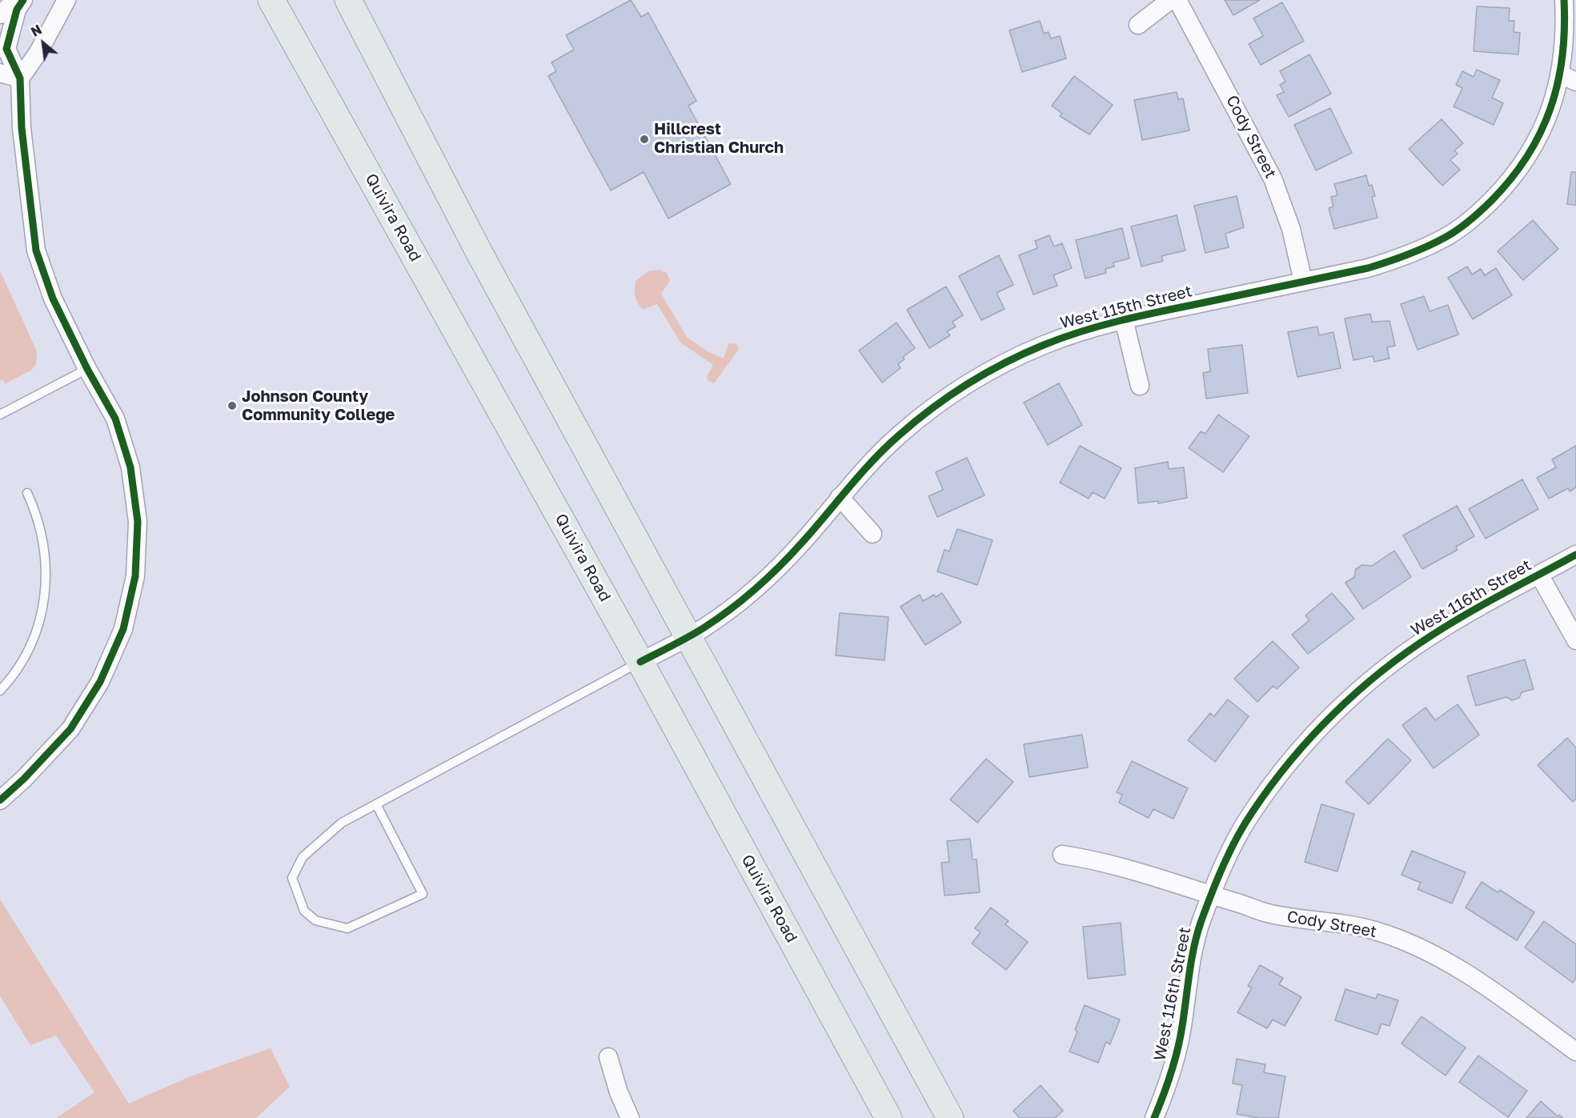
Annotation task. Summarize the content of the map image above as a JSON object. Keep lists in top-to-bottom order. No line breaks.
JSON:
{"streets":{"main road":["Quivira Road"],"street":["Cody Street","West 115th Street","West 116th Street"]},"crossings":[["Cody Street","West 115th Street"],["Cody Street","West 116th Street"],["Quivira Road","West 115th Street"]],"places":["Hillcrest Christian Church","Johnson County Community College"],"north":"top left"}
